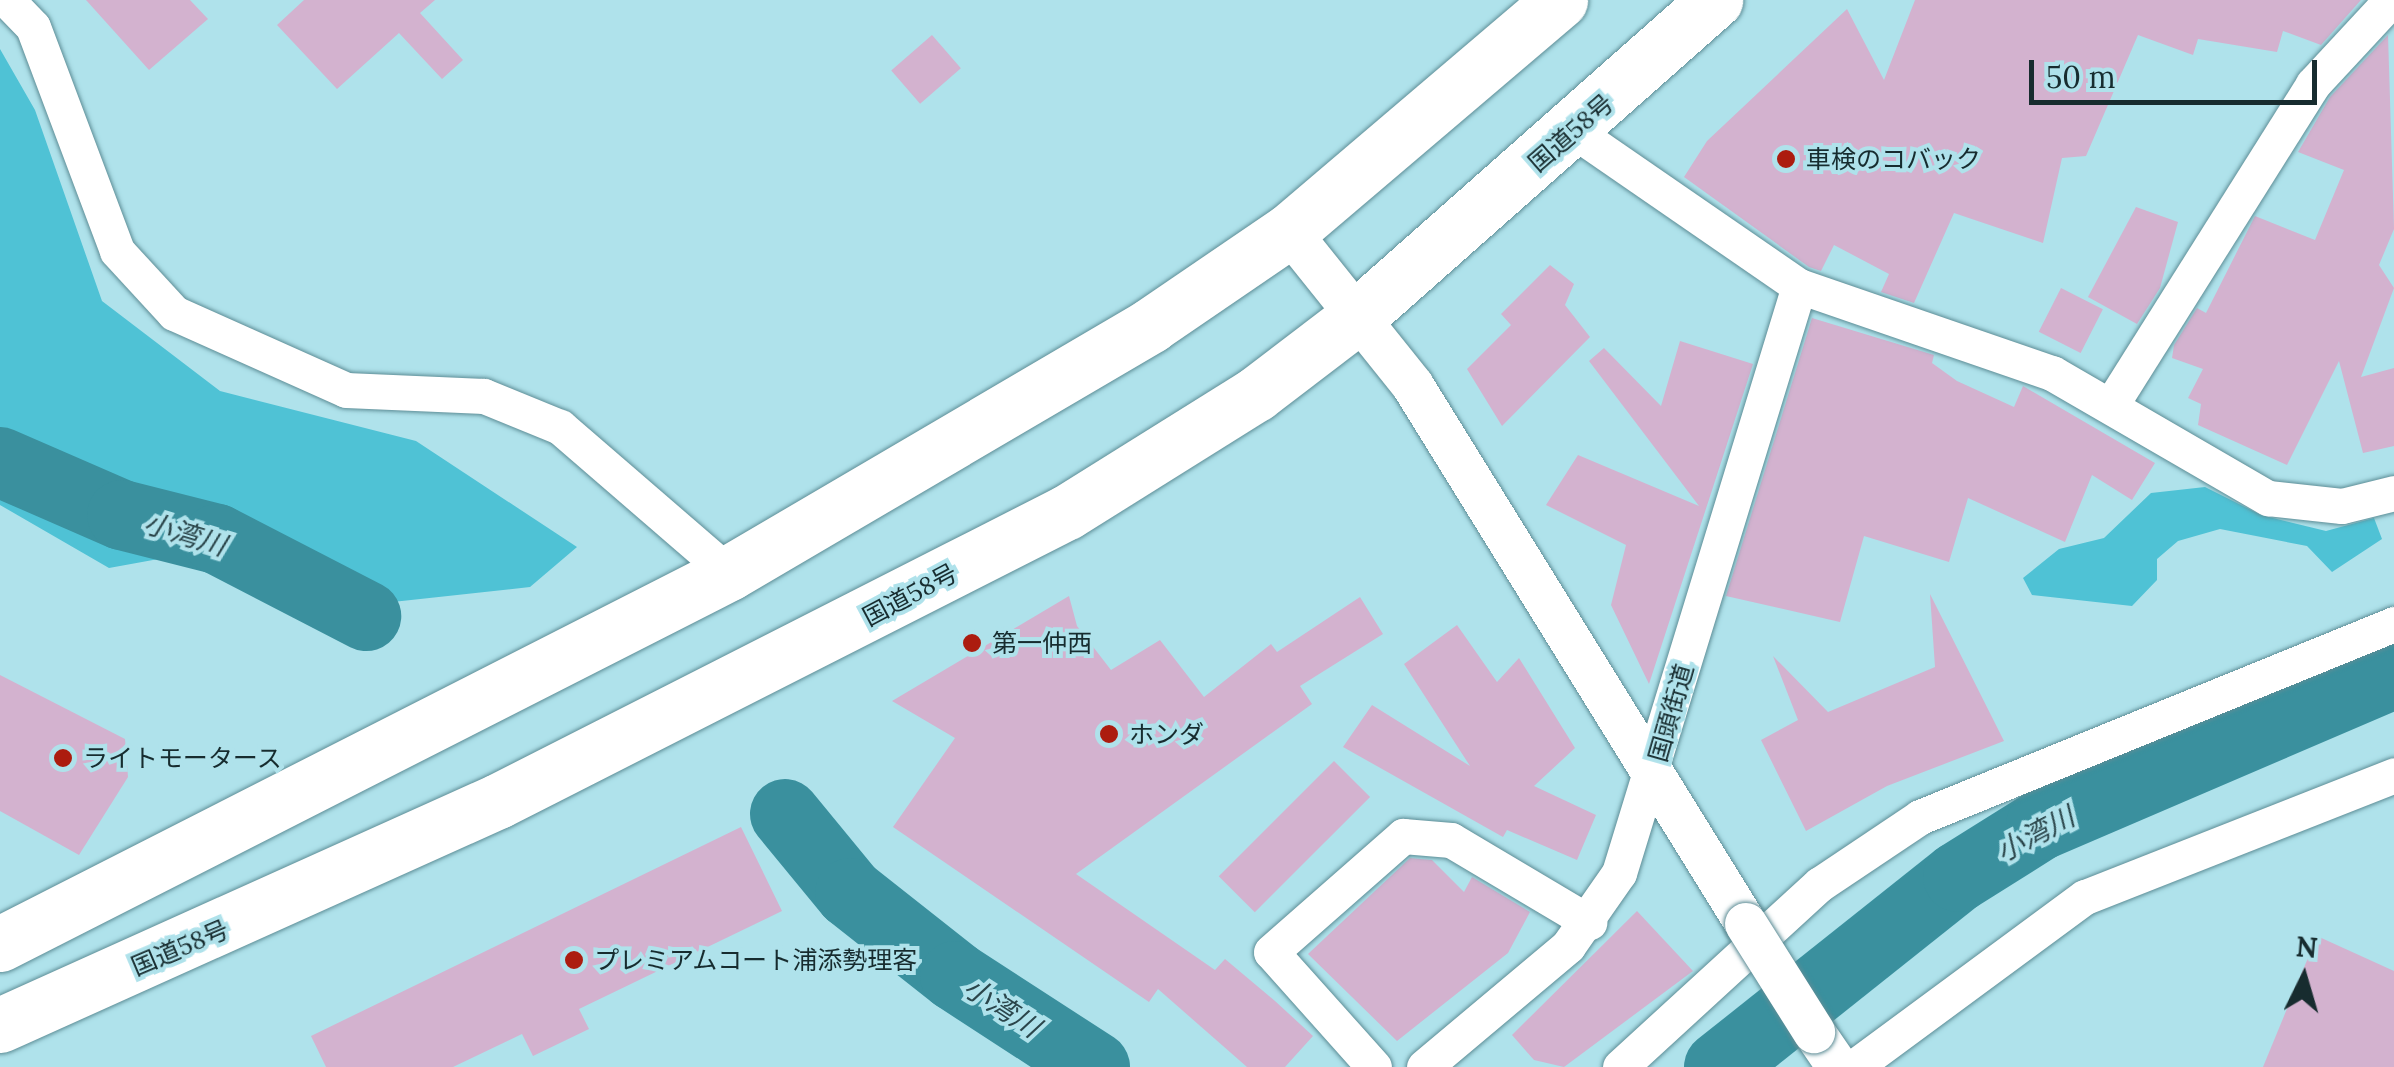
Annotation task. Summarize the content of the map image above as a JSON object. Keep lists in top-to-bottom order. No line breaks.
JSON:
{"streets":{"highway":["国道58号"],"street":["国頭街道"]},"water":["小湾川"],"places":["車検のコバック","第一仲西","ホンダ","ライトモータース","プレミアムコート浦添勢理客"],"scale_bar":"50 m","north":"top"}
